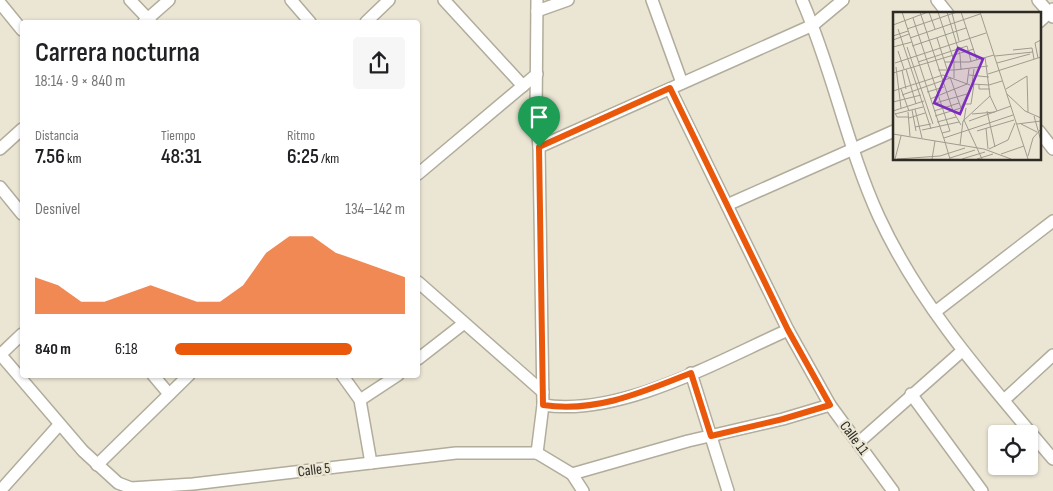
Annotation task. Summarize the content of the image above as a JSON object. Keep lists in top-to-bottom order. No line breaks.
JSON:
{"streets":{"street":["Calle 11","Calle 5"]},"page":{"heading":["Carrera nocturna","18:14 · 9 × 840 m"],"stats":[["Distancia","7.56 km"],["Tiempo","48:31"],["Ritmo","6:25 /km"]],"chart":["Desnivel","134–142 m"],"list":[{"name":"840 m","note":"6:18"}]}}
